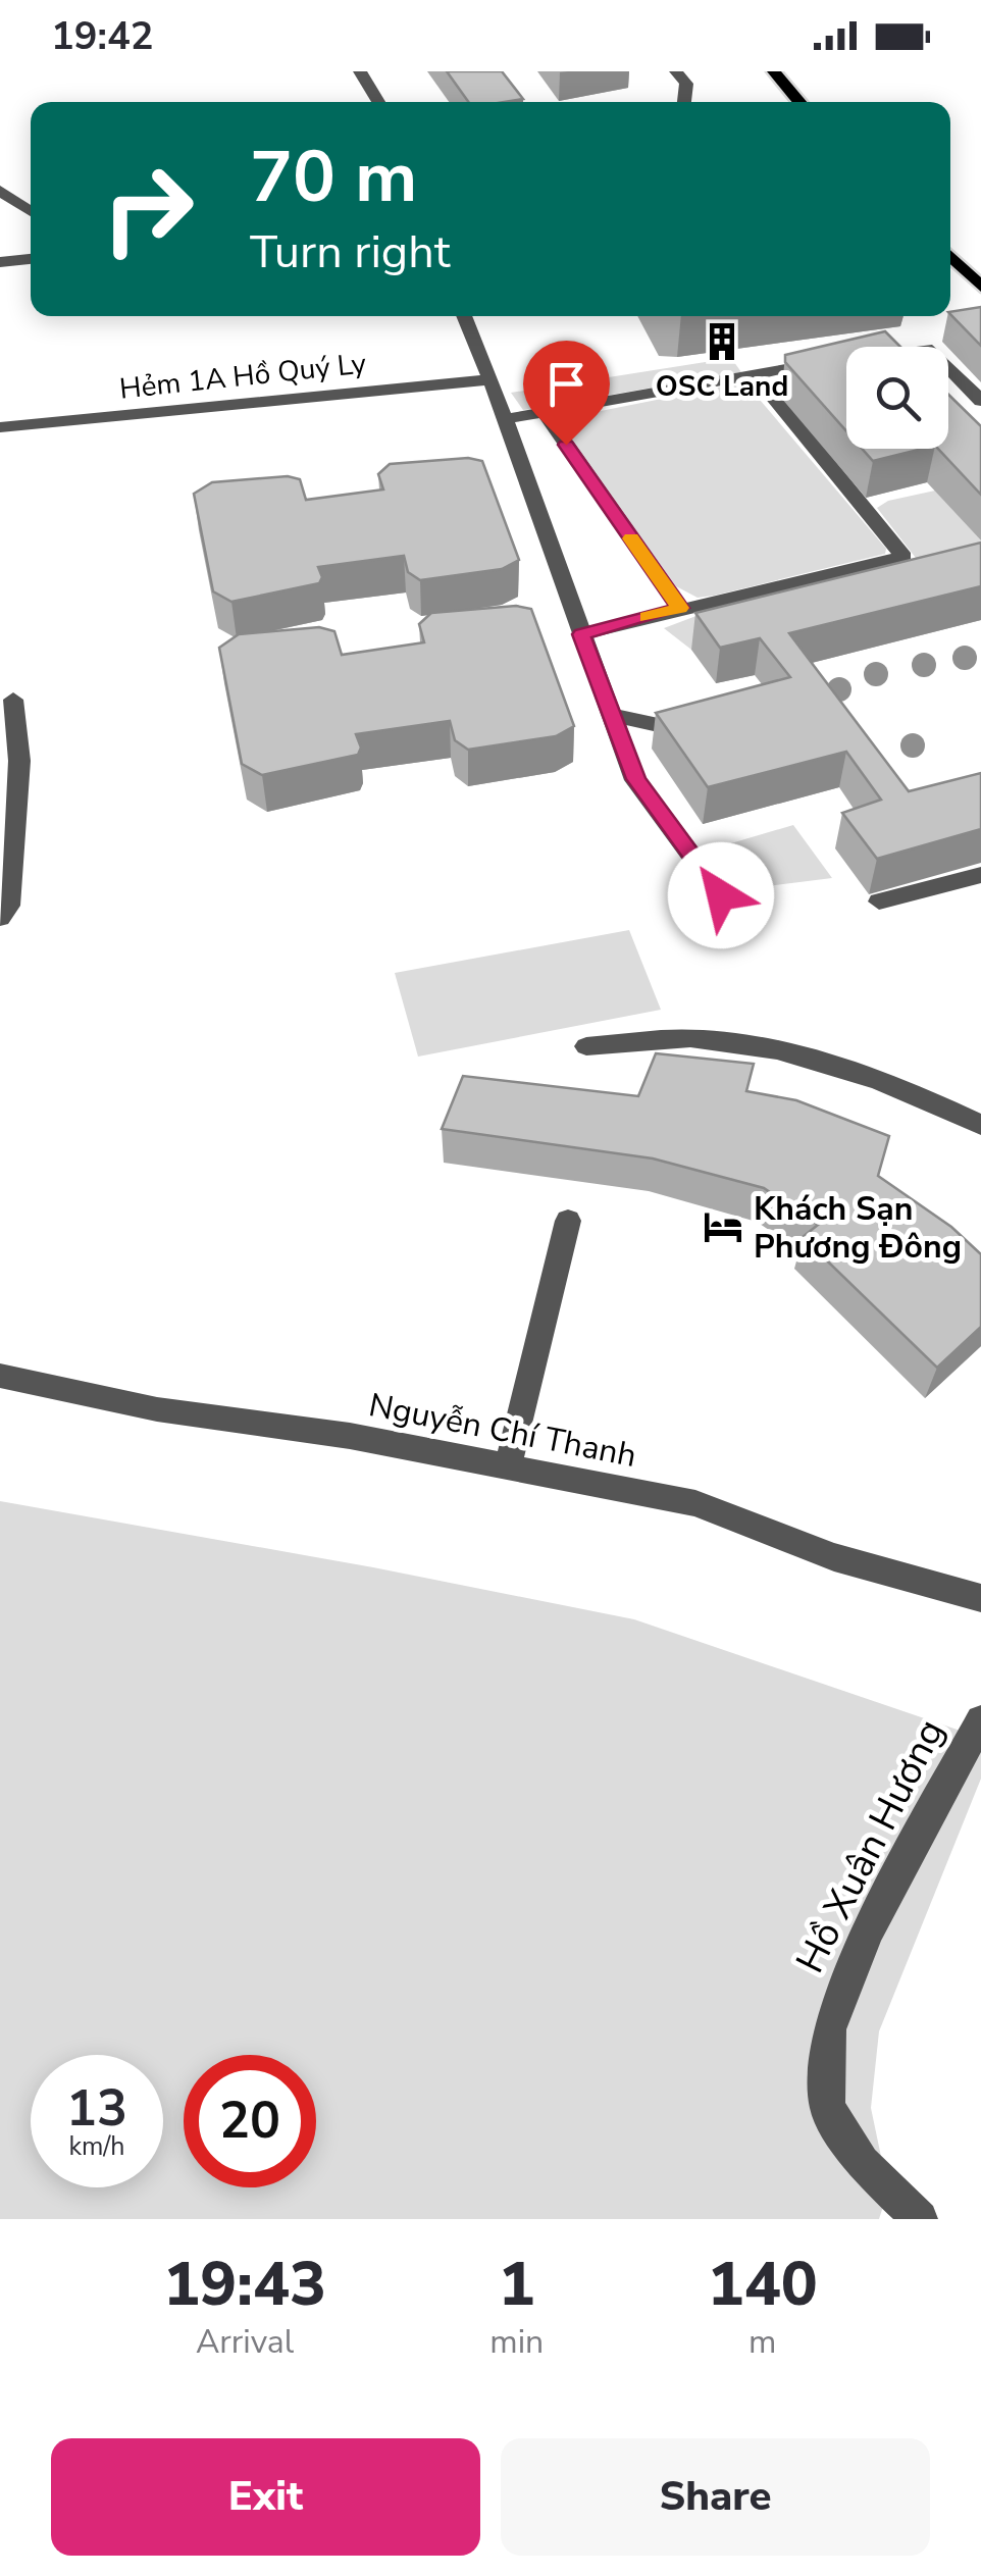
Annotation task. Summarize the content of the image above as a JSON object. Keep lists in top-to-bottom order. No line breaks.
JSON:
{"streets":{"street":["Hẻm 1A Hồ Quý Ly","Nguyễn Chí Thanh","Hồ Xuân Hương"]},"places":{"building":["OSC Land"],"hotel":["Khách Sạn Phương Đông"]},"page":{"status":"19:42","turn":["70 m","Turn right"],"speed":"13 km/h","limit":"20","eta":["19:43","Arrival","1","min","140","m"],"buttons":["Exit","Share"]}}
